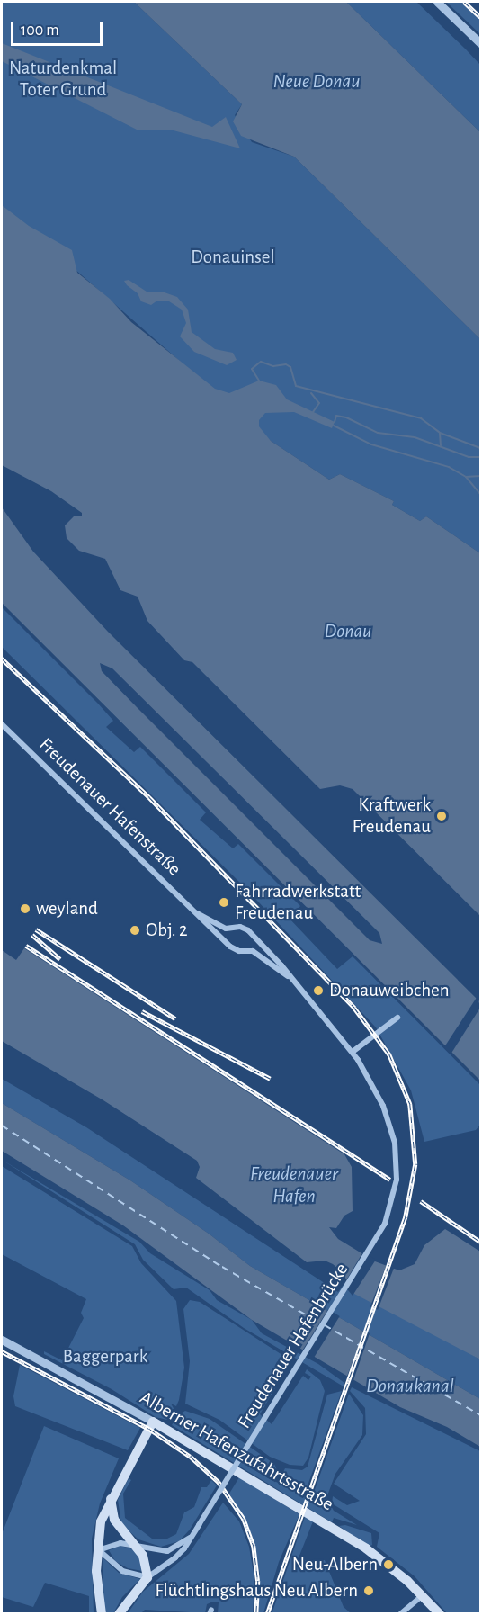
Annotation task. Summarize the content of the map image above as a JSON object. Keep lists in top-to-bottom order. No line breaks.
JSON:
{"streets":{"main road":["Alberner Hafenzufahrtsstraße"],"street":["Freudenauer Hafenstraße","Freudenauer Hafenbrücke"]},"crossings":[["Freudenauer Hafenstraße","Freudenauer Hafenbrücke"]],"water":["Neue Donau","Donau","Freudenauer Hafen","Donaukanal"],"parks":["Naturdenkmal Toter Grund","Donauinsel","Baggerpark"],"places":["Kraftwerk Freudenau","Fahrradwerkstatt Freudenau","weyland","Obj. 2","Donauweibchen","Neu-Albern","Flüchtlingshaus Neu Albern"],"scale_bar":"100 m"}
